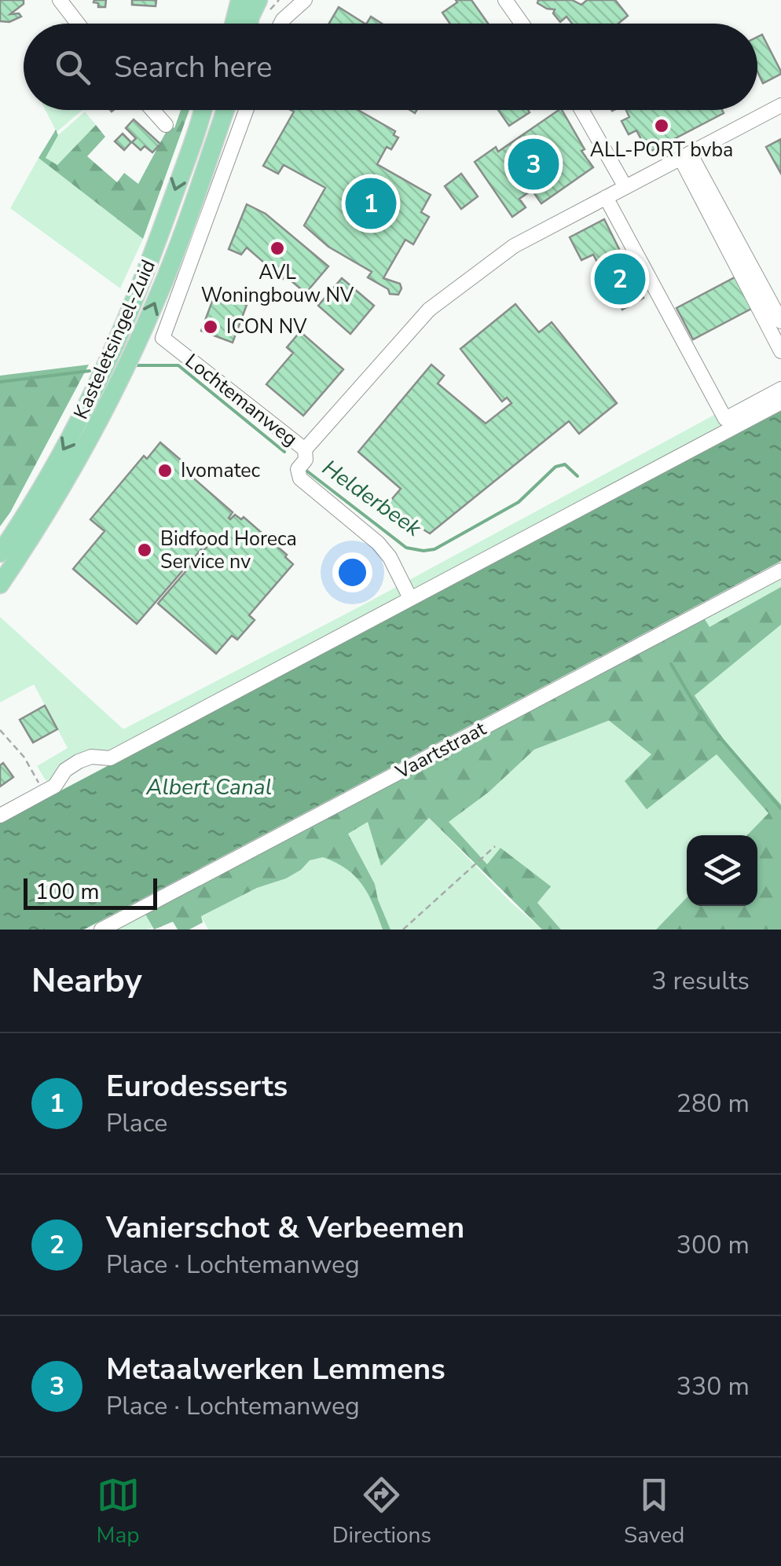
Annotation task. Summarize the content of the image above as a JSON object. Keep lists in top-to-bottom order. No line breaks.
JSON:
{"streets":{"main road":["Kasteletsingel-Zuid"],"street":["Lochtemanweg","Vaartstraat"]},"water":["Helderbeek","Albert Canal"],"places":["ALL-PORT bvba","AVL Woningbouw NV","ICON NV","Ivomatec","Bidfood Horeca Service nv"],"scale_bar":"100 m","page":{"search":"Search here","pins":["3","1","2"],"scale":"100 m","heading":["Nearby","3 results"],"list":[{"mark":"1","name":"Eurodesserts","note":"Place","value":"280 m"},{"mark":"2","name":"Vanierschot & Verbeemen","note":"Place · Lochtemanweg","value":"300 m"},{"mark":"3","name":"Metaalwerken Lemmens","note":"Place · Lochtemanweg","value":"330 m"}],"nav":["Map","Directions","Saved"]}}
